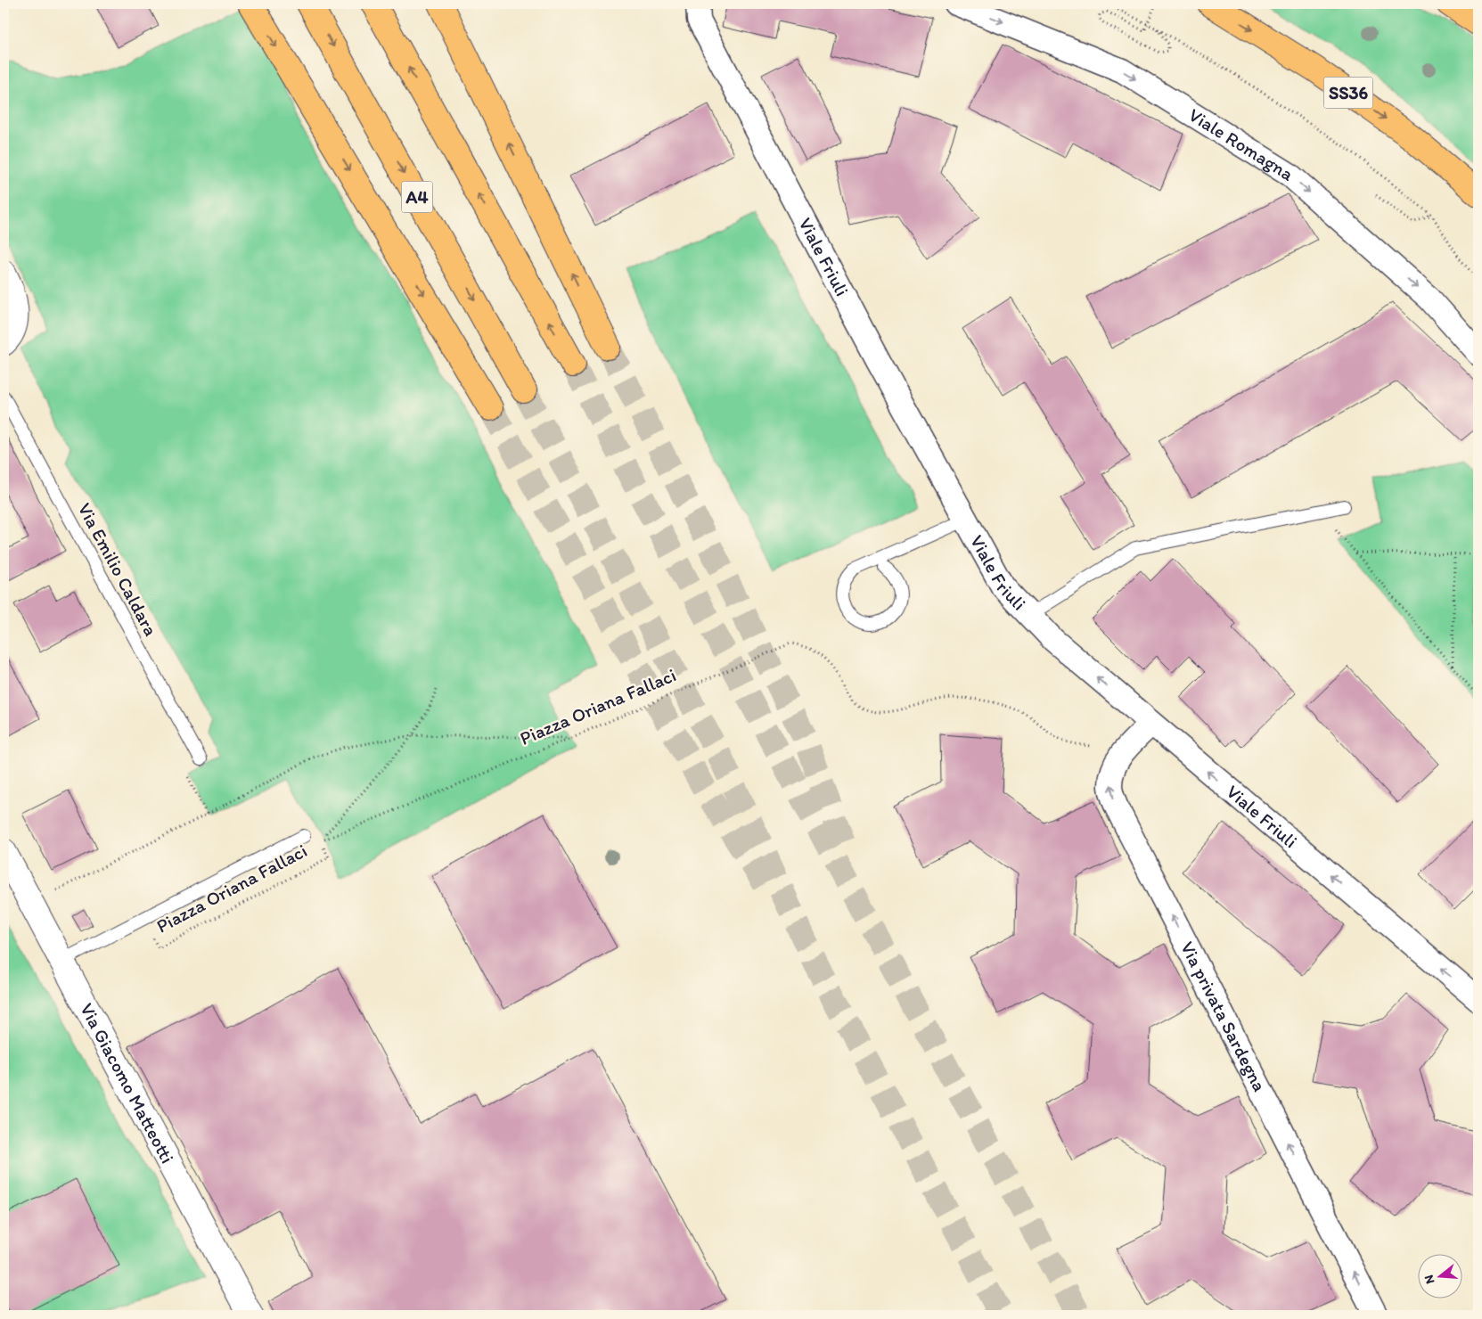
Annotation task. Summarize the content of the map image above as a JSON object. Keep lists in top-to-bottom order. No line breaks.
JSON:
{"streets":{"highway":["SS36","A4"],"street":["Viale Romagna","Viale Friuli","Via privata Sardegna","Via Giacomo Matteotti"],"lane":["Via Emilio Caldara","Piazza Oriana Fallaci"]},"crossings":[["Viale Friuli","Via privata Sardegna"],["Piazza Oriana Fallaci","Via Giacomo Matteotti"]],"one_way":["Viale Romagna","Viale Friuli","Via privata Sardegna"],"north":"left"}
